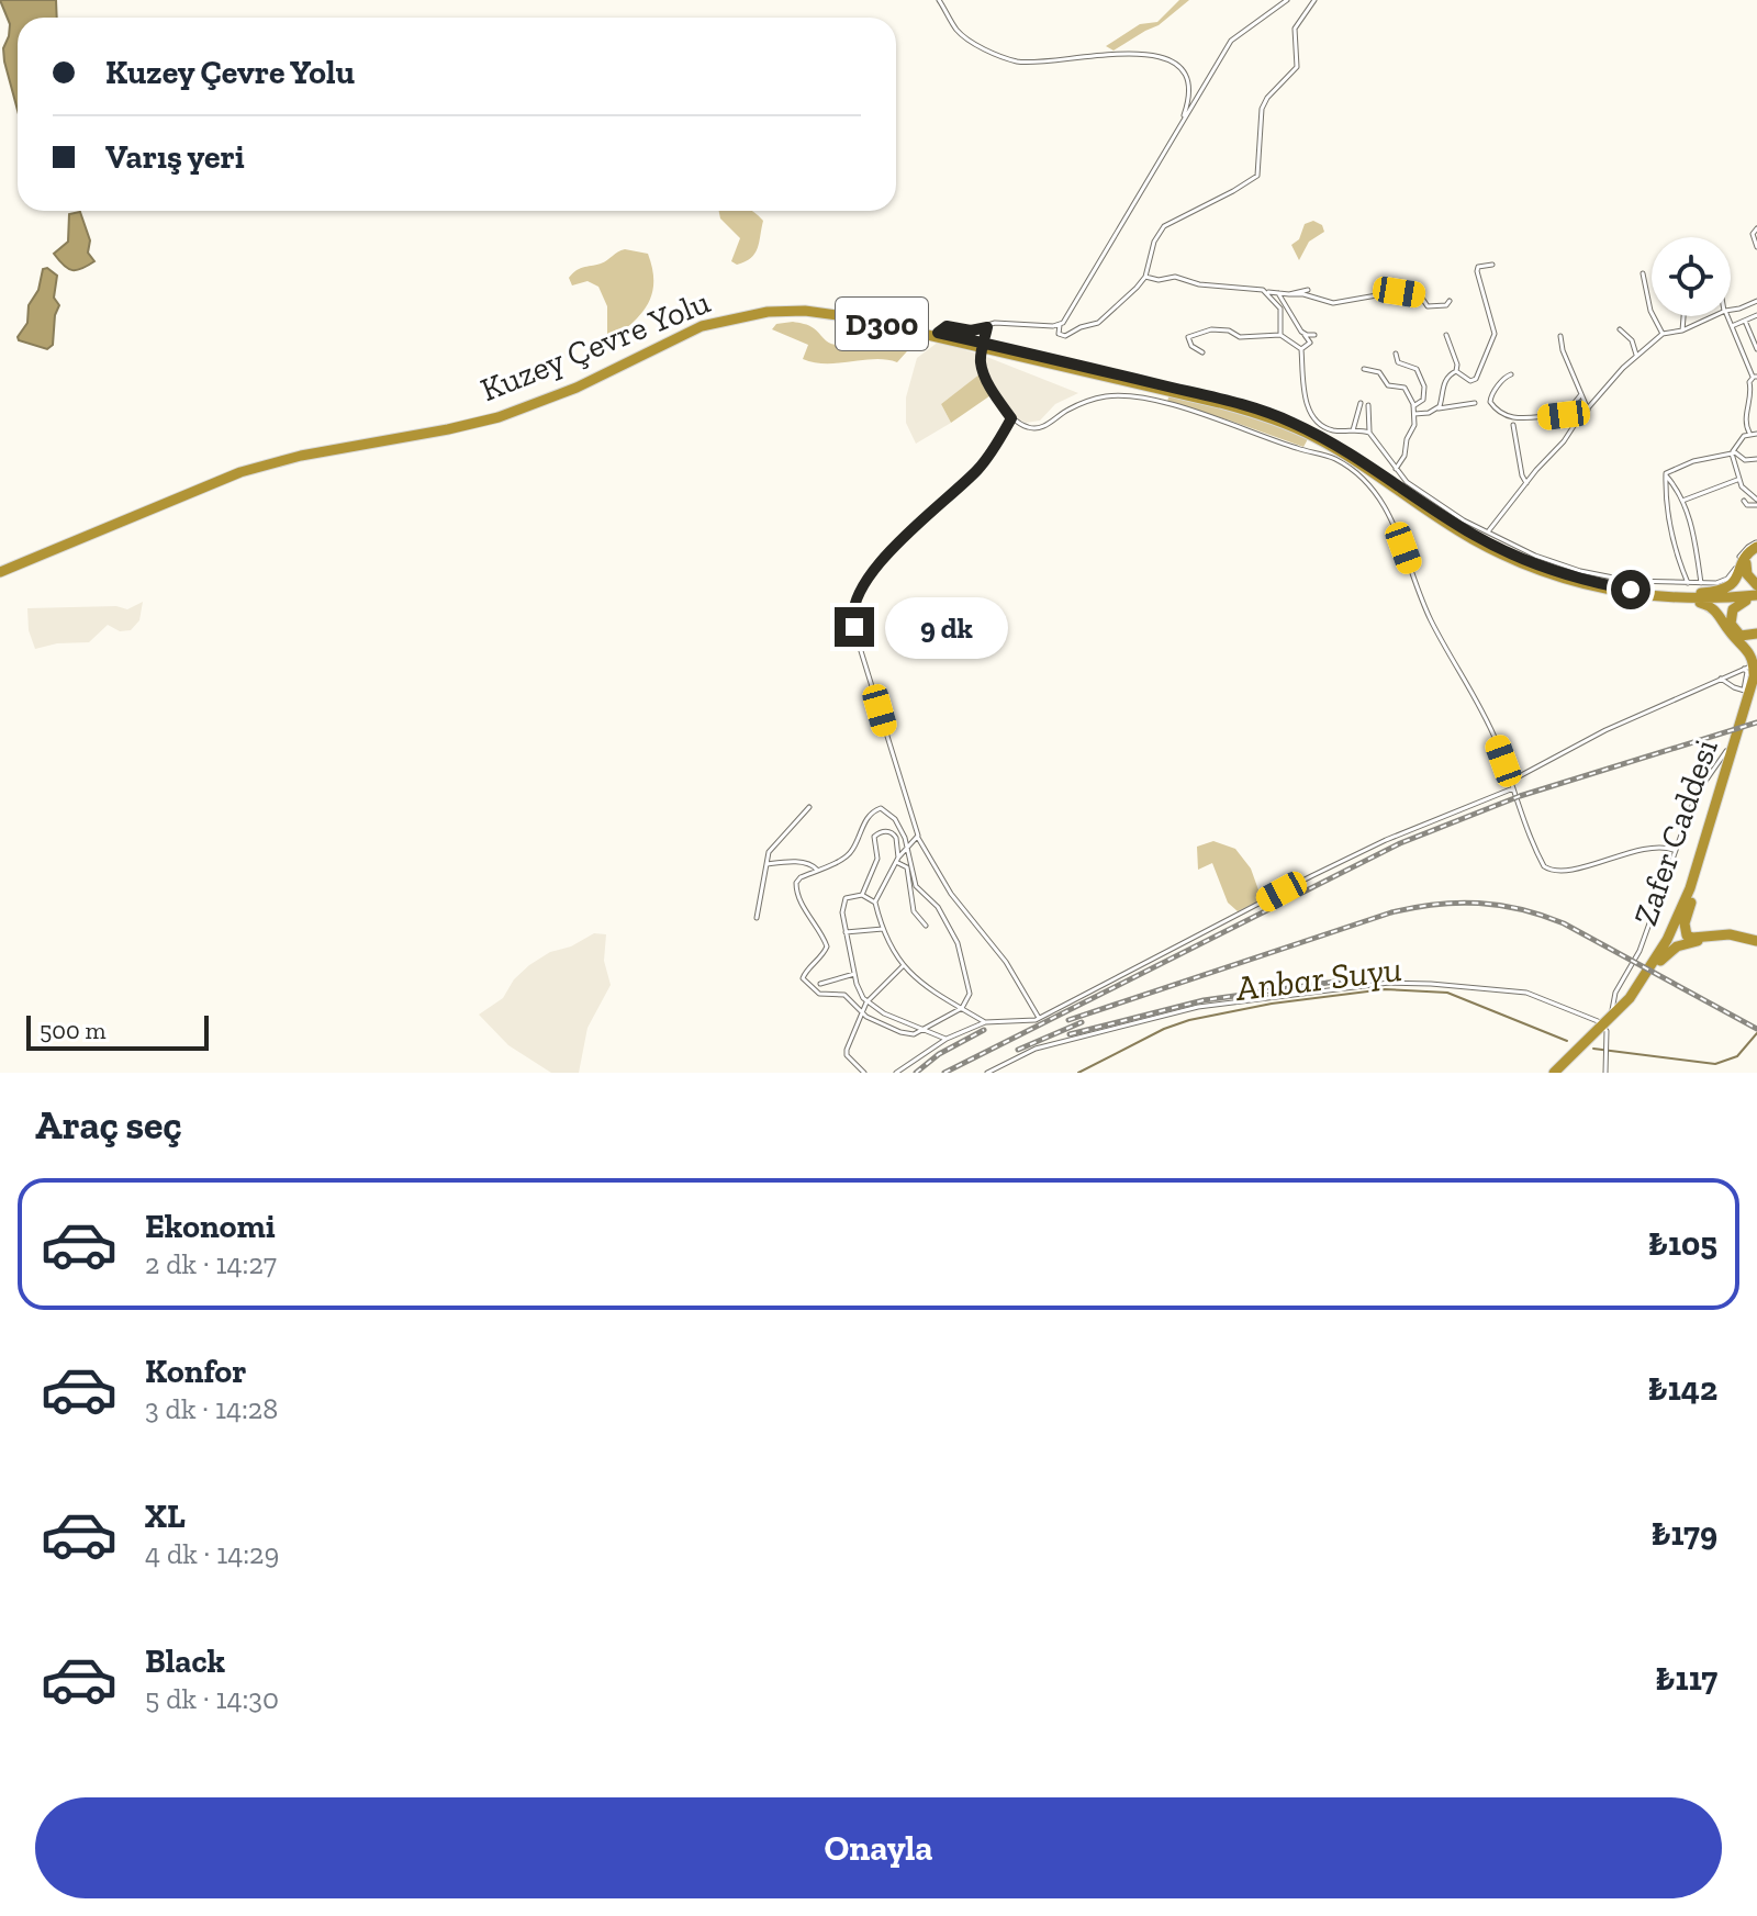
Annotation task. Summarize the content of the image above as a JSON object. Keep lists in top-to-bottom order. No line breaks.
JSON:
{"streets":{"highway":["D300","Kuzey Çevre Yolu","Zafer Caddesi"]},"water":["Anbar Suyu"],"scale_bar":"500 m","page":{"banner":["Kuzey Çevre Yolu","Varış yeri"],"bubble":"9 dk","scale":"500 m","heading":"Araç seç","list":[{"name":"Ekonomi","note":"2 dk · 14:27","value":"₺105"},{"name":"Konfor","note":"3 dk · 14:28","value":"₺142"},{"name":"XL","note":"4 dk · 14:29","value":"₺179"},{"name":"Black","note":"5 dk · 14:30","value":"₺117"}],"buttons":"Onayla"}}
